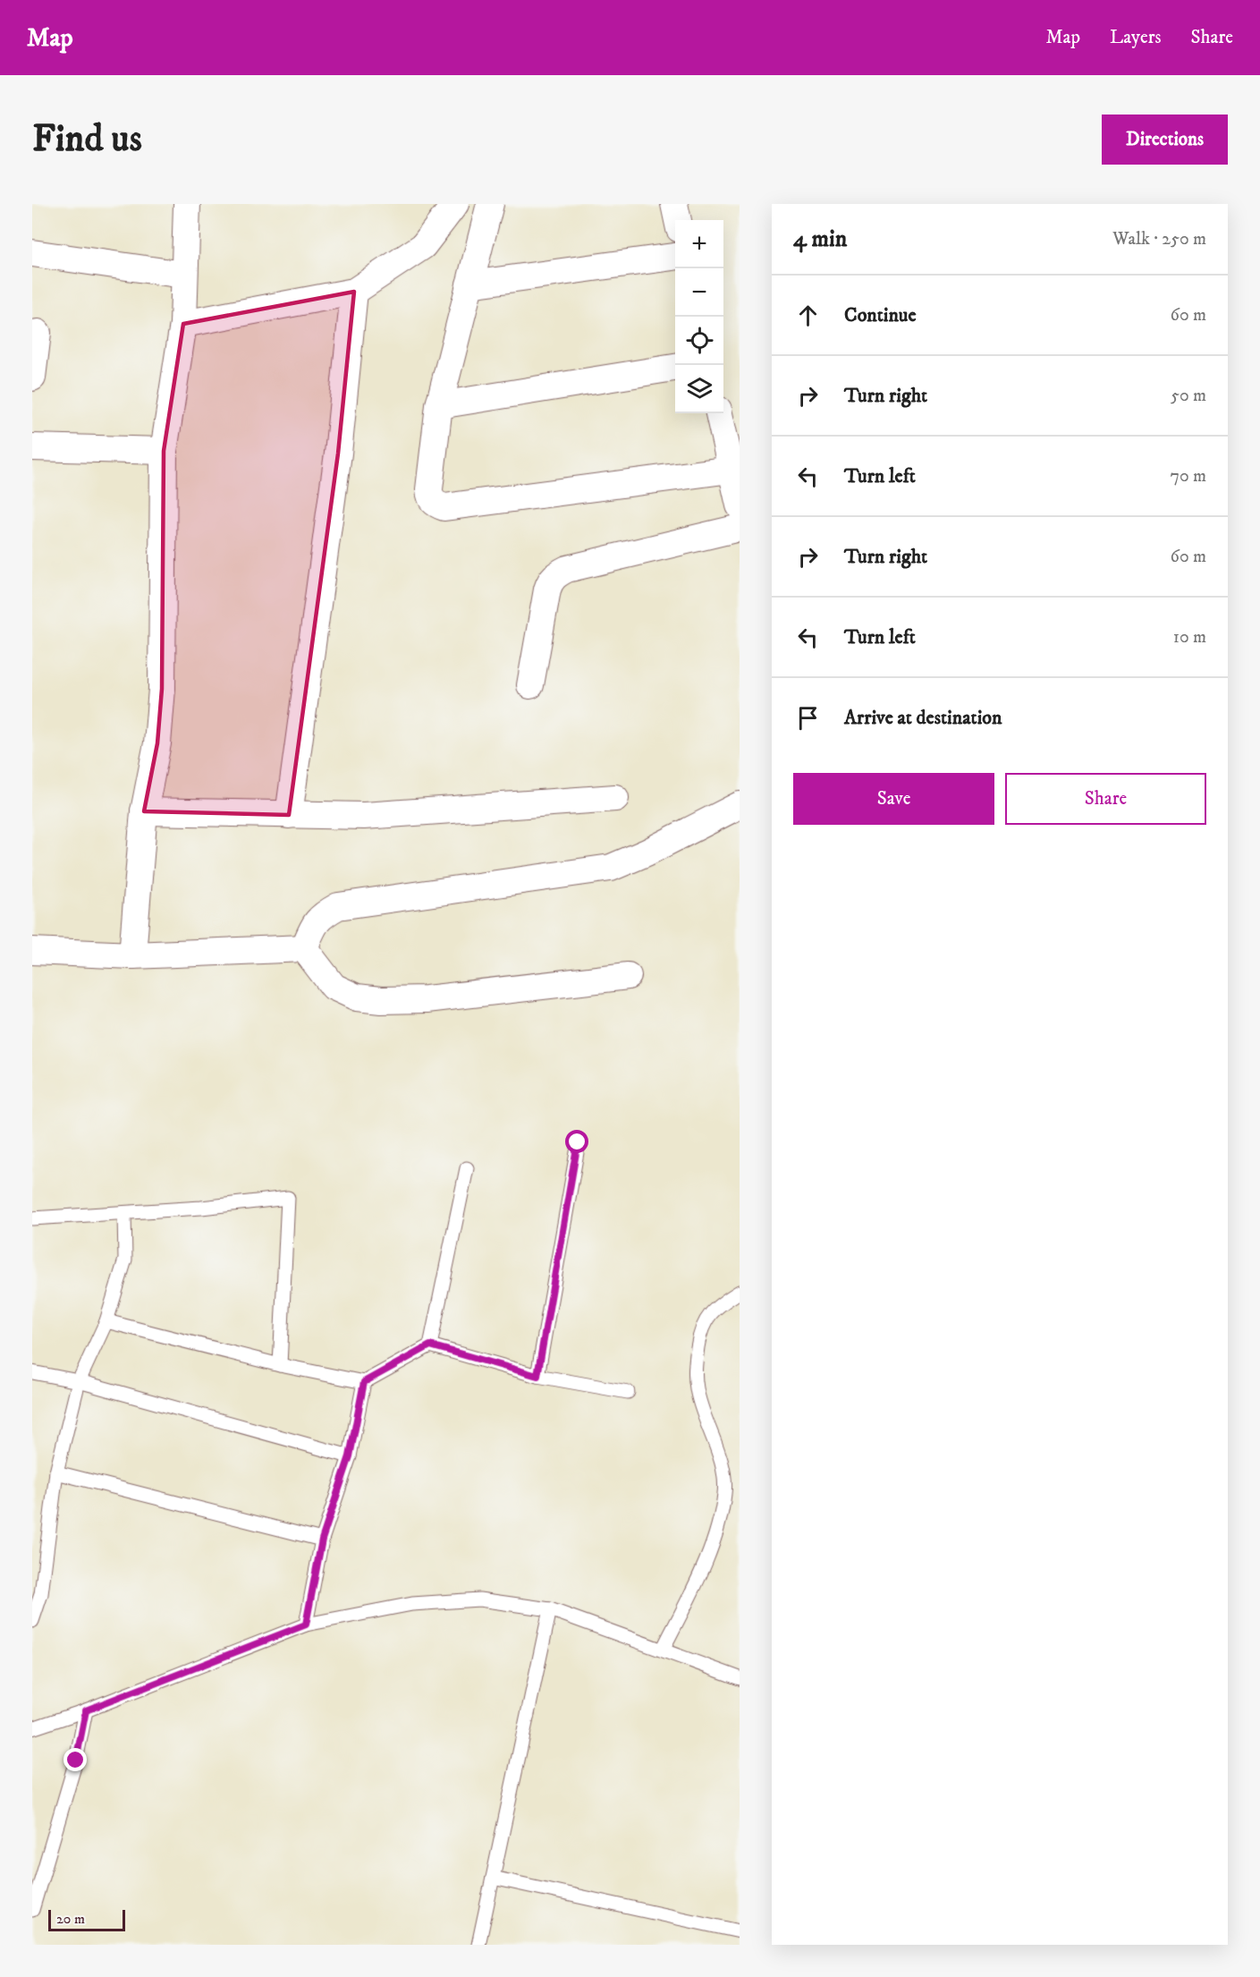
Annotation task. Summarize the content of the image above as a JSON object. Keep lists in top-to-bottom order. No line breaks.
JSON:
{"scale_bar":"20 m","page":{"header":"Map","nav":["Map","Layers","Share"],"buttons":["Directions",["Save","Share"]],"title":"Find us","heading":["4 min","Walk · 250 m"],"map_buttons":["+","−"],"list":[["Continue","60 m"],["Turn right","50 m"],["Turn left","70 m"],["Turn right","60 m"],["Turn left","10 m"],"Arrive at destination"],"scale":"20 m"}}
